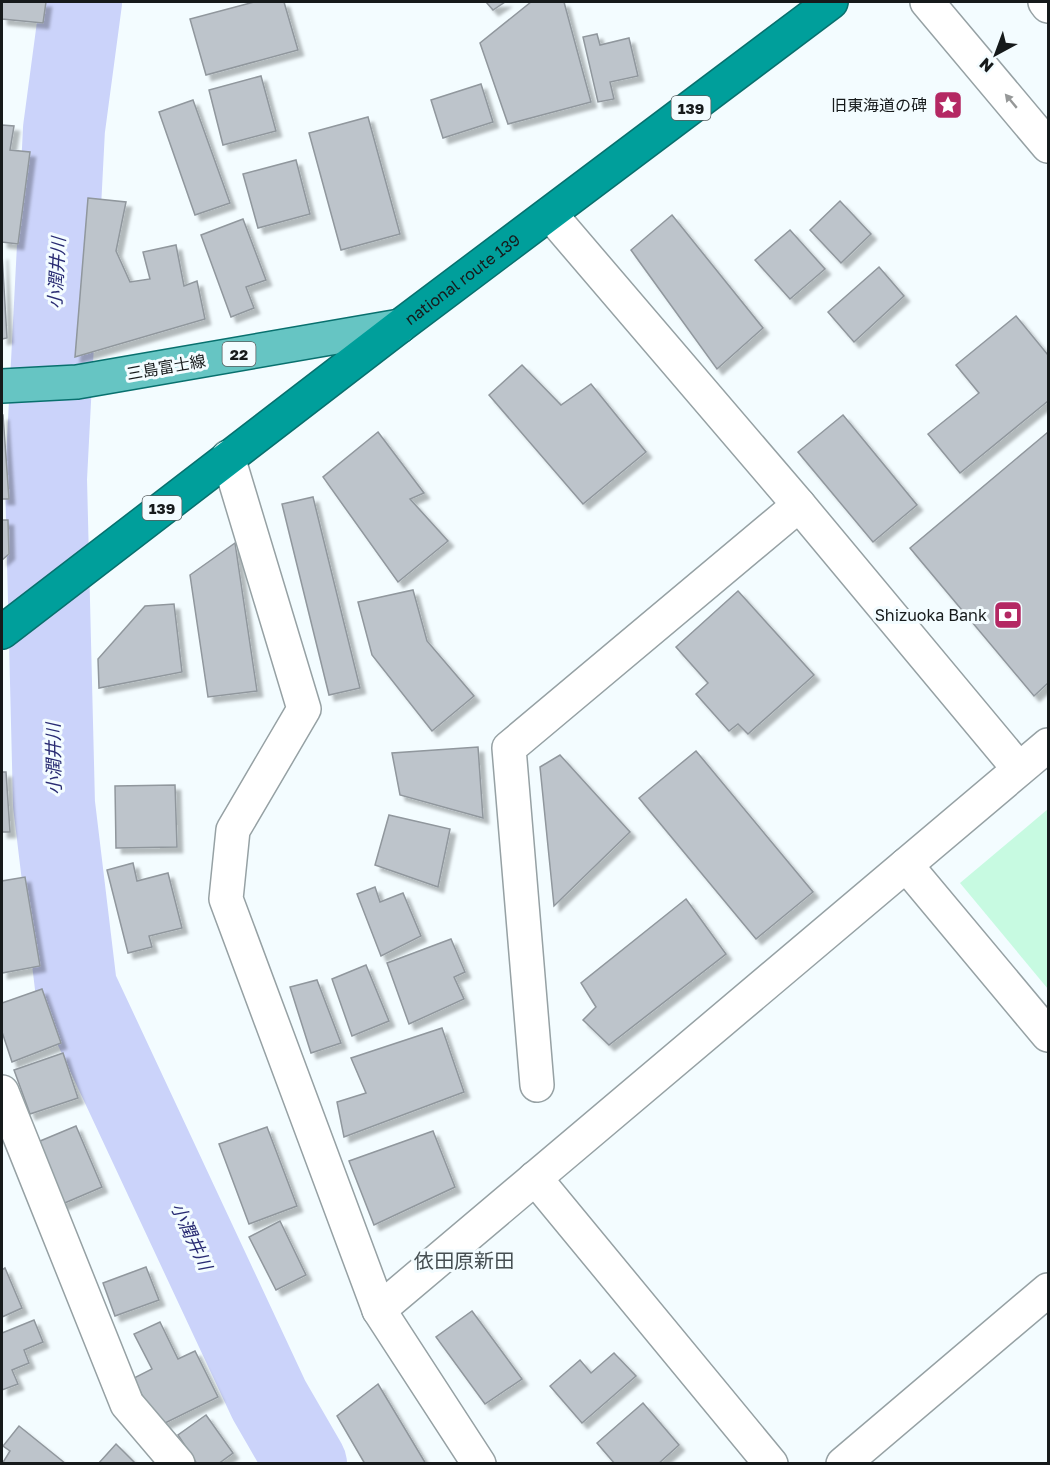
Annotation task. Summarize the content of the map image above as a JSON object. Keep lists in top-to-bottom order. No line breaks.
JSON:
{"streets":{"highway":["139","national route 139"],"main road":["22","三島富士線"]},"crossings":[["national route 139","三島富士線"]],"districts":["依田原新田"],"water":["小潤井川"],"places":{"place":["旧東海道の碑"],"bank":["Shizuoka Bank"]},"north":"bottom left"}
